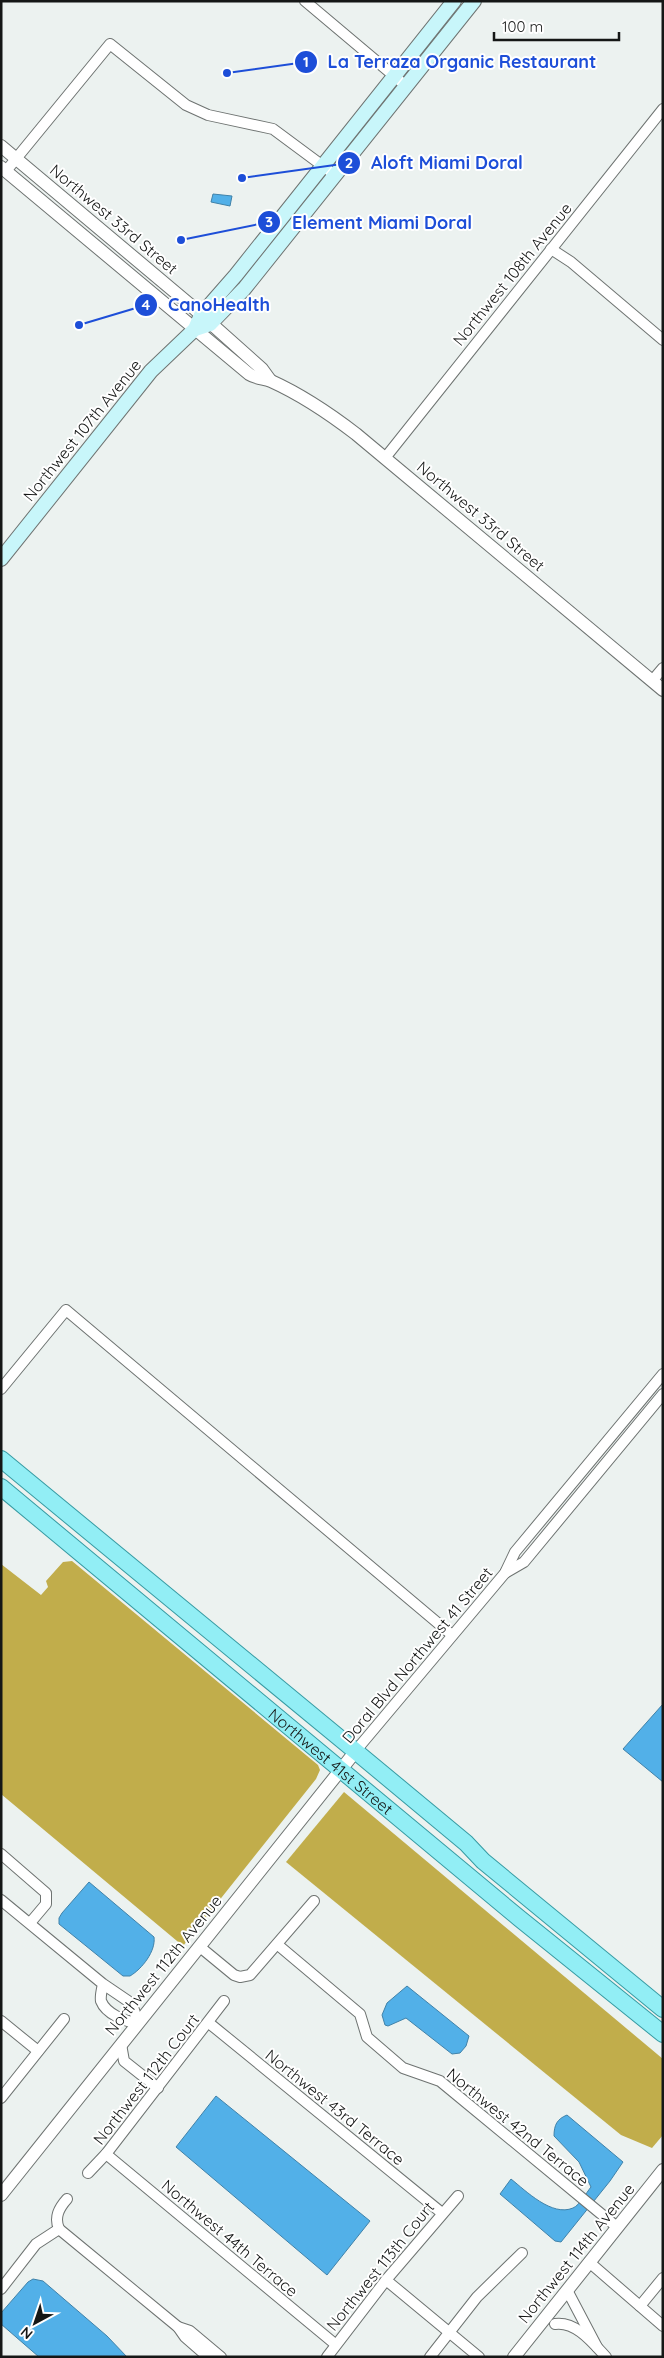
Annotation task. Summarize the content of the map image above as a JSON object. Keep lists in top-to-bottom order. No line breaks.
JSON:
{"streets":{"main road":["Northwest 107th Avenue","Northwest 41st Street"],"street":["Northwest 33rd Street","Northwest 108th Avenue","Doral Blvd Northwest 41 Street","Northwest 112th Avenue","Northwest 112th Court","Northwest 43rd Terrace","Northwest 42nd Terrace","Northwest 44th Terrace","Northwest 114th Avenue","Northwest 113th Court"]},"crossings":[["Northwest 33rd Street","Northwest 108th Avenue"],["Northwest 33rd Street","Northwest 107th Avenue"],["Doral Blvd Northwest 41 Street","Northwest 41st Street"],["Doral Blvd Northwest 41 Street","Northwest 112th Avenue"],["Northwest 41st Street","Northwest 112th Avenue"],["Northwest 112th Court","Northwest 43rd Terrace"],["Northwest 112th Court","Northwest 44th Terrace"],["Northwest 43rd Terrace","Northwest 113th Court"],["Northwest 42nd Terrace","Northwest 114th Avenue"],["Northwest 44th Terrace","Northwest 113th Court"]],"places":["La Terraza Organic Restaurant","Aloft Miami Doral","Element Miami Doral","CanoHealth"],"scale_bar":"100 m","north":"bottom left"}
